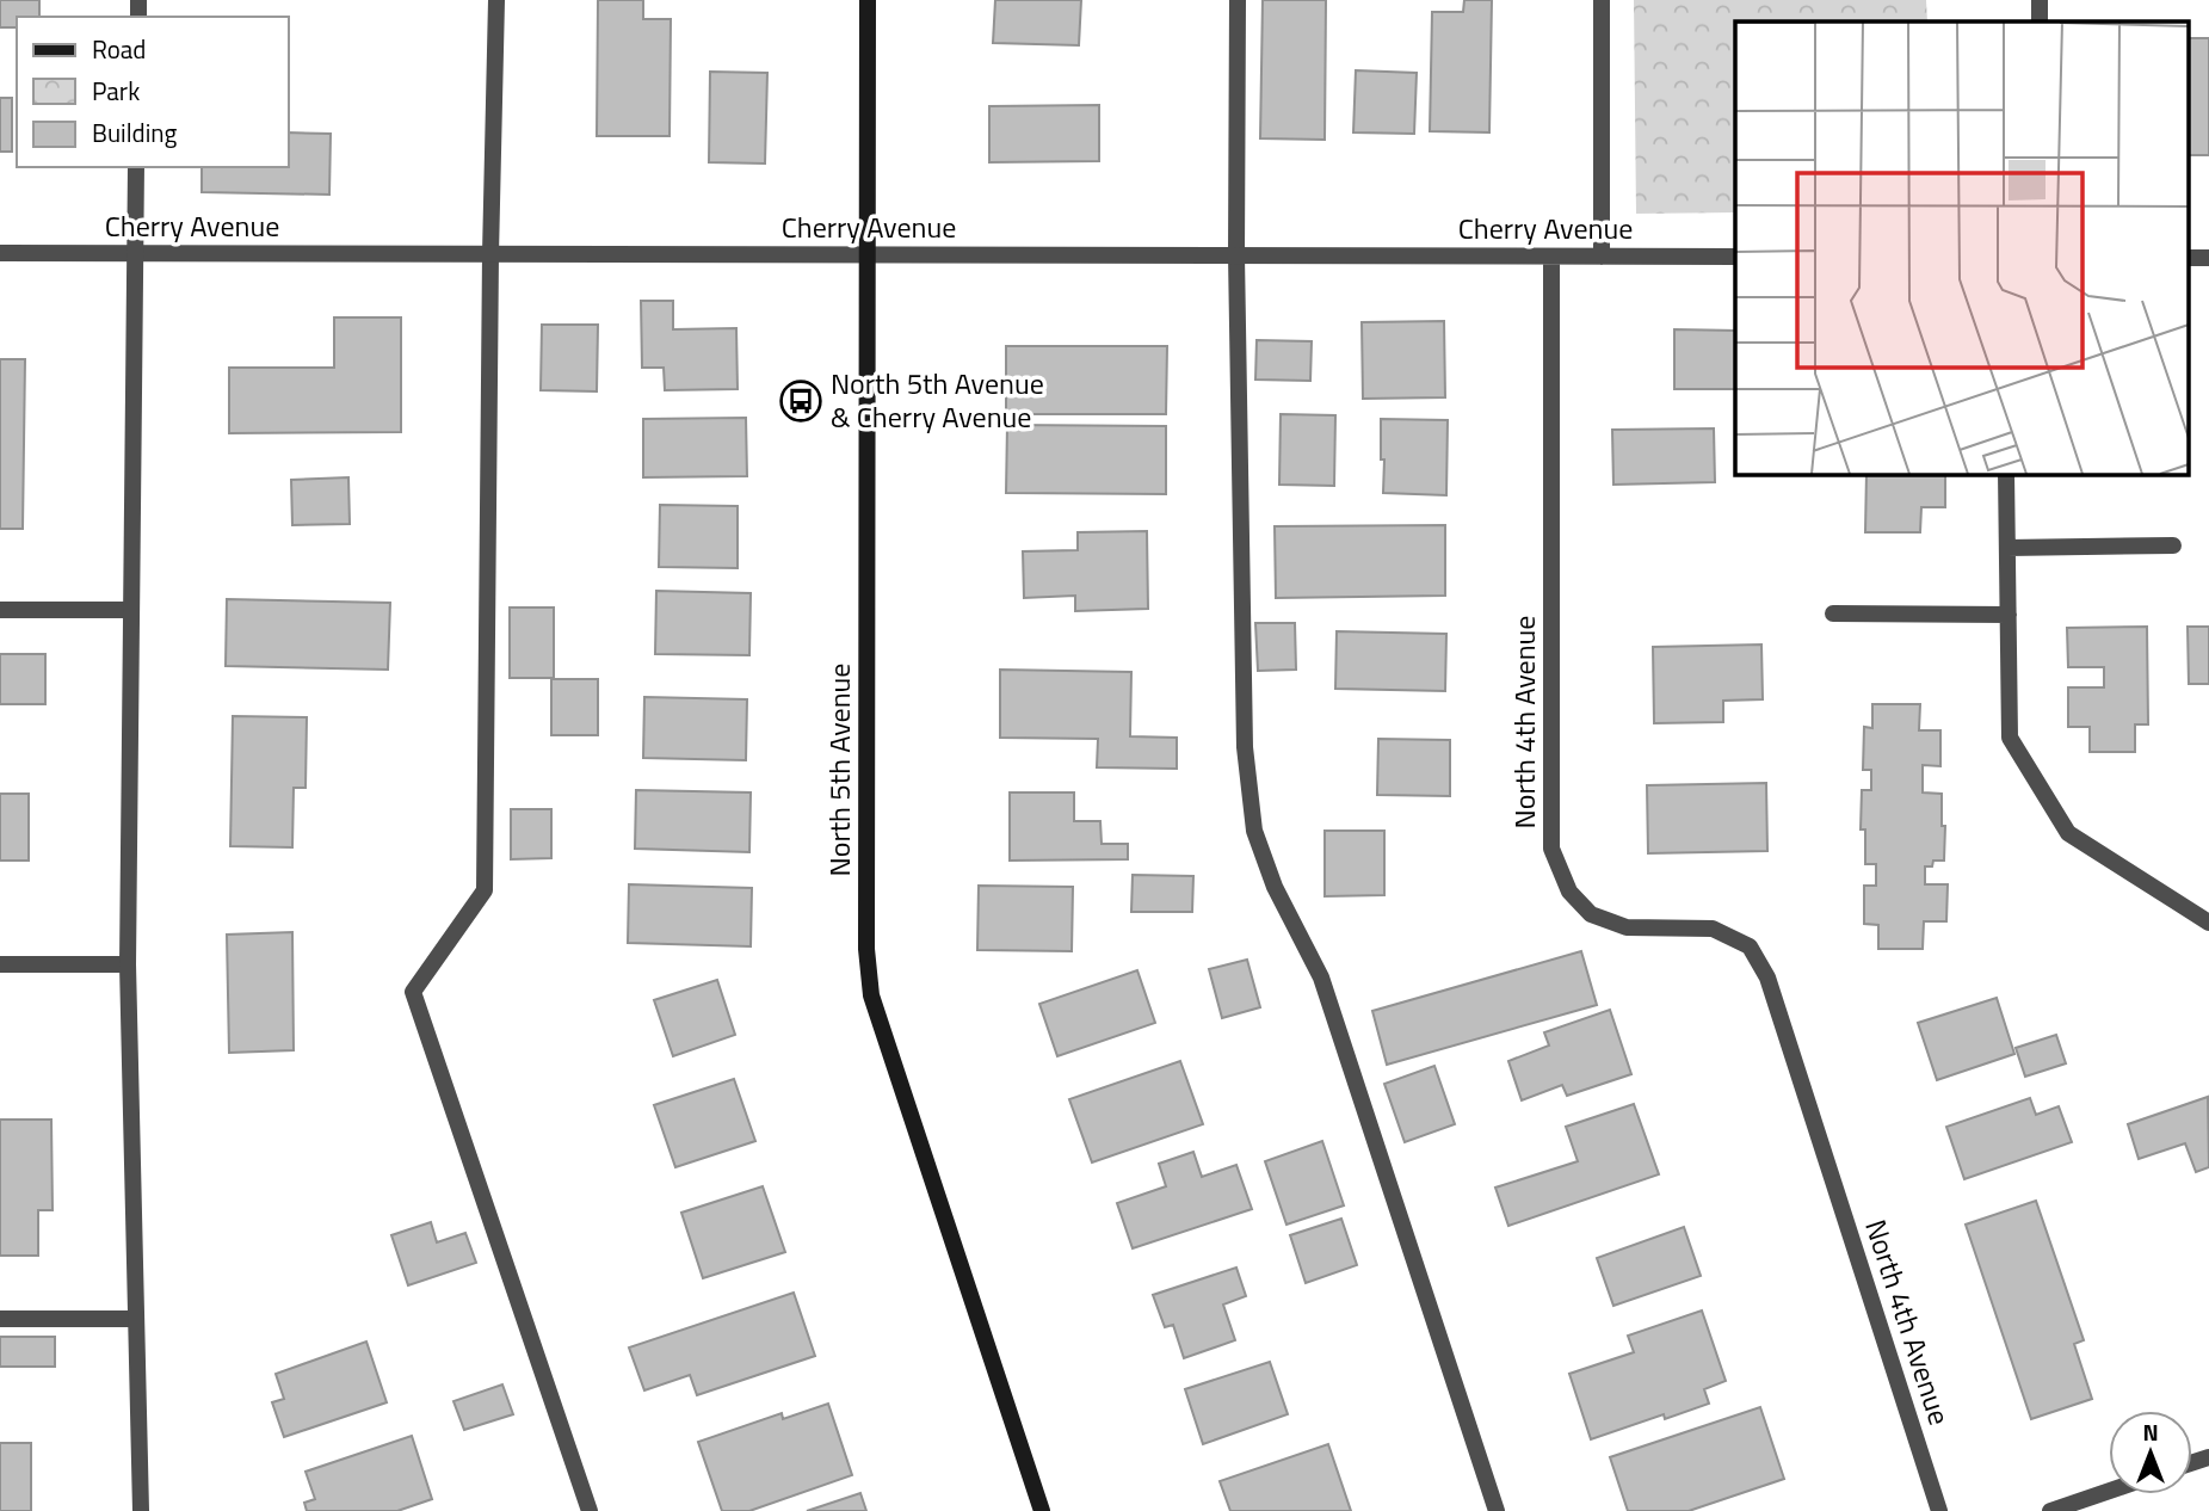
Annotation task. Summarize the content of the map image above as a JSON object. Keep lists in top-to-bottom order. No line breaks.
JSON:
{"streets":{"main road":["North 5th Avenue"],"street":["Cherry Avenue","North 4th Avenue"]},"crossings":[["Cherry Avenue","North 4th Avenue"],["Cherry Avenue","North 5th Avenue"]],"places":{"bus stop":["North 5th Avenue & Cherry Avenue"]},"legend":["Road","Park","Building"],"north":"top"}
